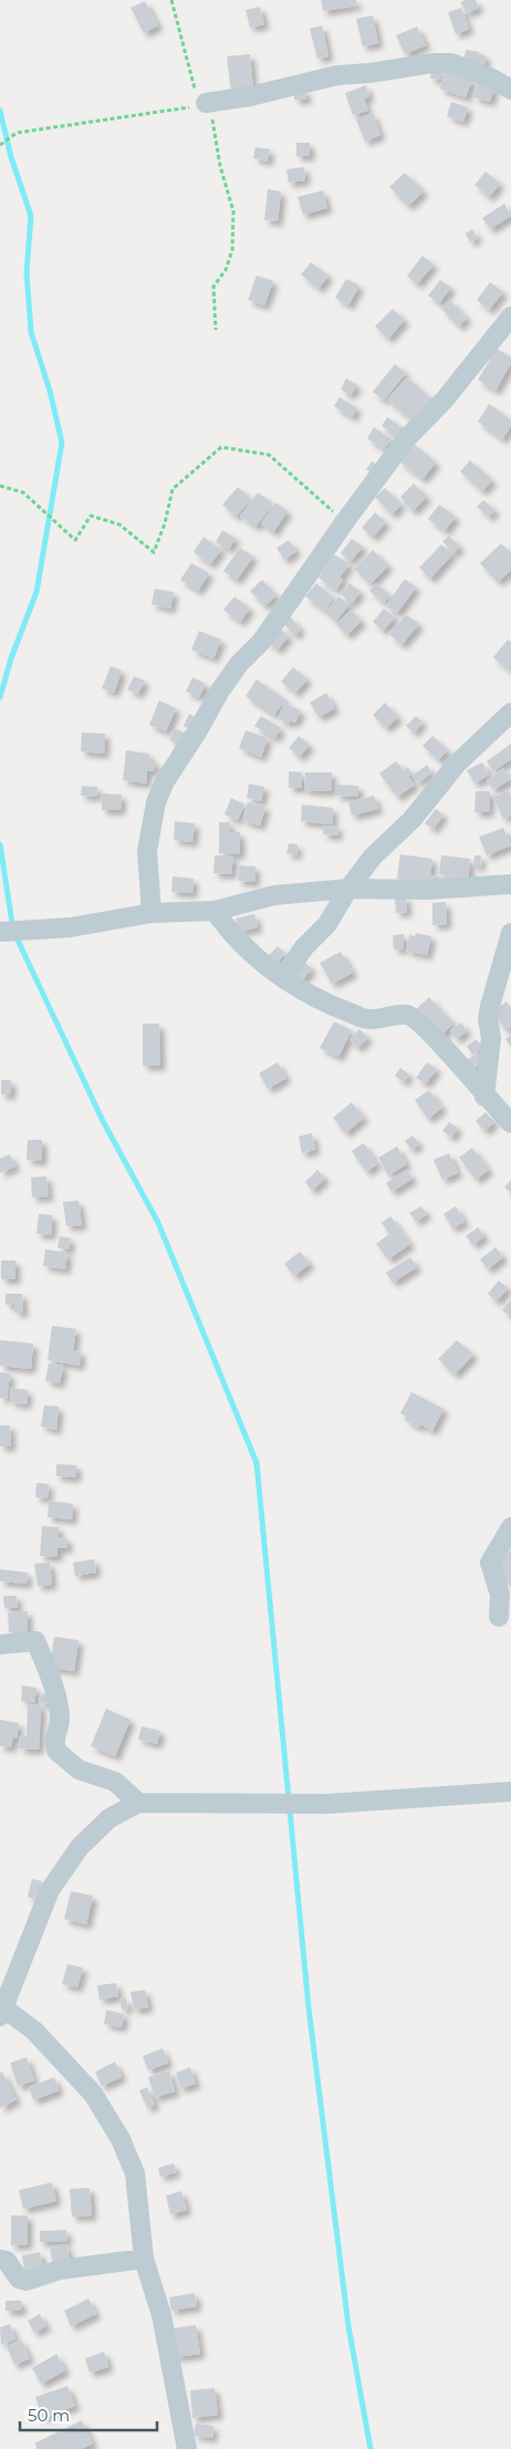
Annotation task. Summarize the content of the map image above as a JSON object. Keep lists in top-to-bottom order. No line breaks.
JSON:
{"scale_bar":"50 m"}
